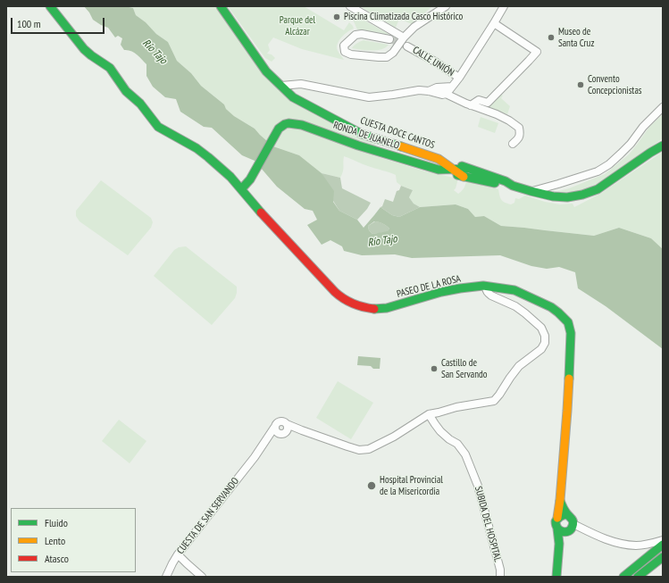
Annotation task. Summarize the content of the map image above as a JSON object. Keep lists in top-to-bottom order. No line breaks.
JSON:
{"streets":{"main road":["CUESTA DOCE CANTOS","RONDA DE JUANELO","PASEO DE LA ROSA"],"street":["CALLE UNIÓN","CUESTA DE SAN SERVANDO","SUBIDA DEL HOSPITAL"]},"crossings":[["CUESTA DOCE CANTOS","RONDA DE JUANELO"],["RONDA DE JUANELO","PASEO DE LA ROSA"]],"water":["Río Tajo"],"parks":["Parque del Alcázar"],"places":["Piscina Climatizada Casco Histórico","Museo de Santa Cruz","Convento Concepcionistas","Castillo de San Servando","Hospital Provincial de la Misericordia"],"legend":["Fluido","Lento","Atasco"],"scale_bar":"100 m"}
